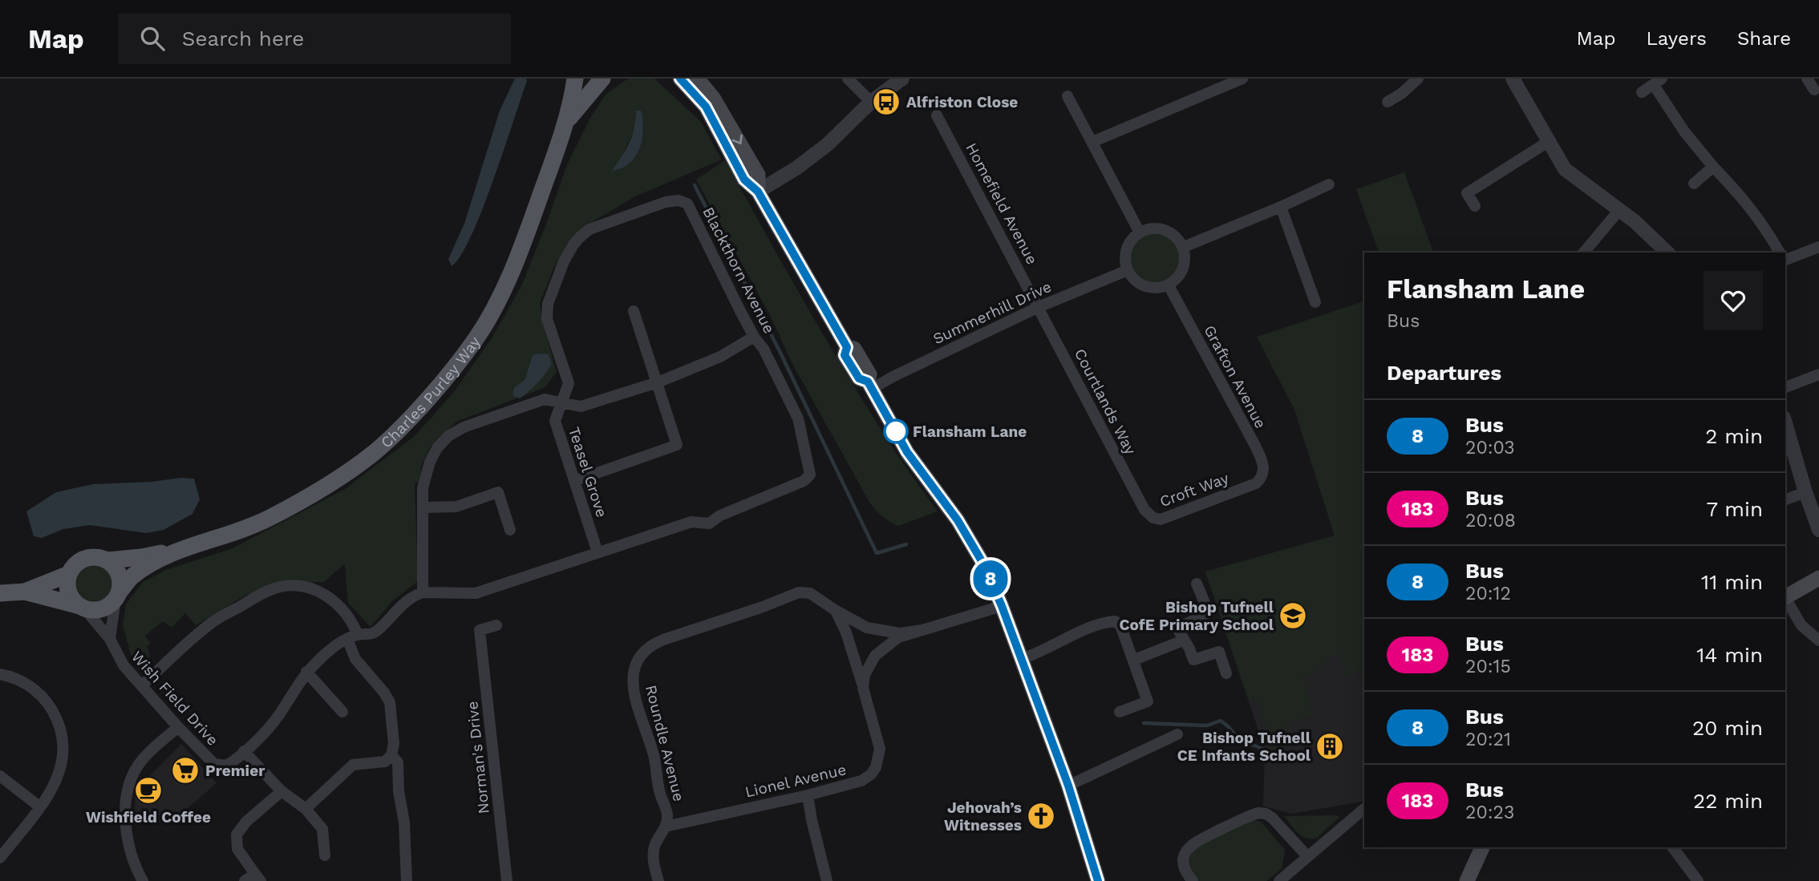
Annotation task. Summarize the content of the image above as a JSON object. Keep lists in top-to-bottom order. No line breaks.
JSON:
{"streets":{"main road":["Charles Purley Way"],"street":["Homefield Avenue","Blackthorn Avenue","Summerhill Drive","Grafton Avenue","Courtlands Way","Teasel Grove","Croft Way","Wish Field Drive","Roundle Avenue","Norman's Drive","Lionel Avenue"]},"crossings":[["Homefield Avenue","Summerhill Drive"],["Homefield Avenue","Courtlands Way"],["Blackthorn Avenue","Teasel Grove"],["Blackthorn Avenue","Wish Field Drive"],["Summerhill Drive","Grafton Avenue"],["Summerhill Drive","Courtlands Way"],["Grafton Avenue","Croft Way"],["Charles Purley Way","Wish Field Drive"],["Courtlands Way","Croft Way"],["Roundle Avenue","Lionel Avenue"]],"places":{"bus stop":["Alfriston Close"],"other":["Flansham Lane"],"school or university":["Bishop Tufnell CofE Primary School"],"building":["Bishop Tufnell CE Infants School"],"supermarket":["Premier"],"cafe":["Wishfield Coffee"],"church":["Jehovah’s Witnesses"]},"lines":["bus line 8"],"page":{"header":"Map","search":"Search here","nav":["Map","Layers","Share"],"on_map":"8","heading":[["Flansham Lane","Bus"],"Departures"],"list":[{"mark":"8","name":"Bus","note":"20:03","value":"2 min"},{"mark":"183","name":"Bus","note":"20:08","value":"7 min"},{"mark":"8","name":"Bus","note":"20:12","value":"11 min"},{"mark":"183","name":"Bus","note":"20:15","value":"14 min"},{"mark":"8","name":"Bus","note":"20:21","value":"20 min"},{"mark":"183","name":"Bus","note":"20:23","value":"22 min"}]}}
